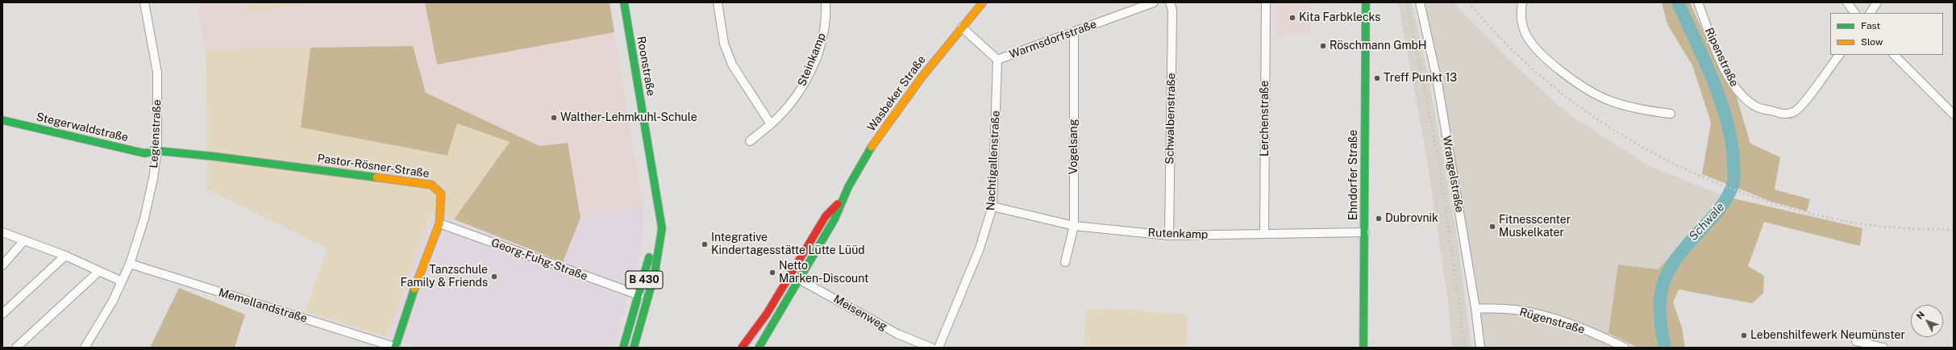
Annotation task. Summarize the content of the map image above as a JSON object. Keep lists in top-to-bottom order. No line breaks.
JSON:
{"streets":{"street":["Warmsdorfstraße","Ripenstraße","Steinkamp","Roonstraße","Wasbeker Straße","Schwalbenstraße","Lerchenstraße","Stegerwaldstraße","Legienstraße","Vogelsang","Nachtigallenstraße","Pastor-Rösner-Straße","Wrangelstraße","Ehndorfer Straße","Rutenkamp","Georg-Fuhg-Straße","B 430","Memellandstraße","Meisenweg","Rügenstraße"]},"crossings":[["Warmsdorfstraße","Wasbeker Straße"],["Warmsdorfstraße","Vogelsang"],["Warmsdorfstraße","Nachtigallenstraße"],["Roonstraße","Georg-Fuhg-Straße"],["Wasbeker Straße","Meisenweg"],["Schwalbenstraße","Rutenkamp"],["Lerchenstraße","Rutenkamp"],["Stegerwaldstraße","Legienstraße"],["Stegerwaldstraße","Pastor-Rösner-Straße"],["Legienstraße","Pastor-Rösner-Straße"],["Legienstraße","Memellandstraße"],["Vogelsang","Rutenkamp"],["Nachtigallenstraße","Rutenkamp"],["Pastor-Rösner-Straße","Georg-Fuhg-Straße"],["Pastor-Rösner-Straße","Memellandstraße"],["Wrangelstraße","Rügenstraße"],["Ehndorfer Straße","Rutenkamp"]],"water":["Schwale"],"places":["Kita Farbklecks","Röschmann GmbH","Treff Punkt 13","Walther-Lehmkuhl-Schule","Dubrovnik","Fitnesscenter Muskelkater","Integrative Kindertagesstätte Lütte Lüüd","Netto Marken-Discount","Tanzschule Family & Friends","Lebenshilfewerk Neumünster"],"legend":["Fast","Slow"],"north":"top left"}
